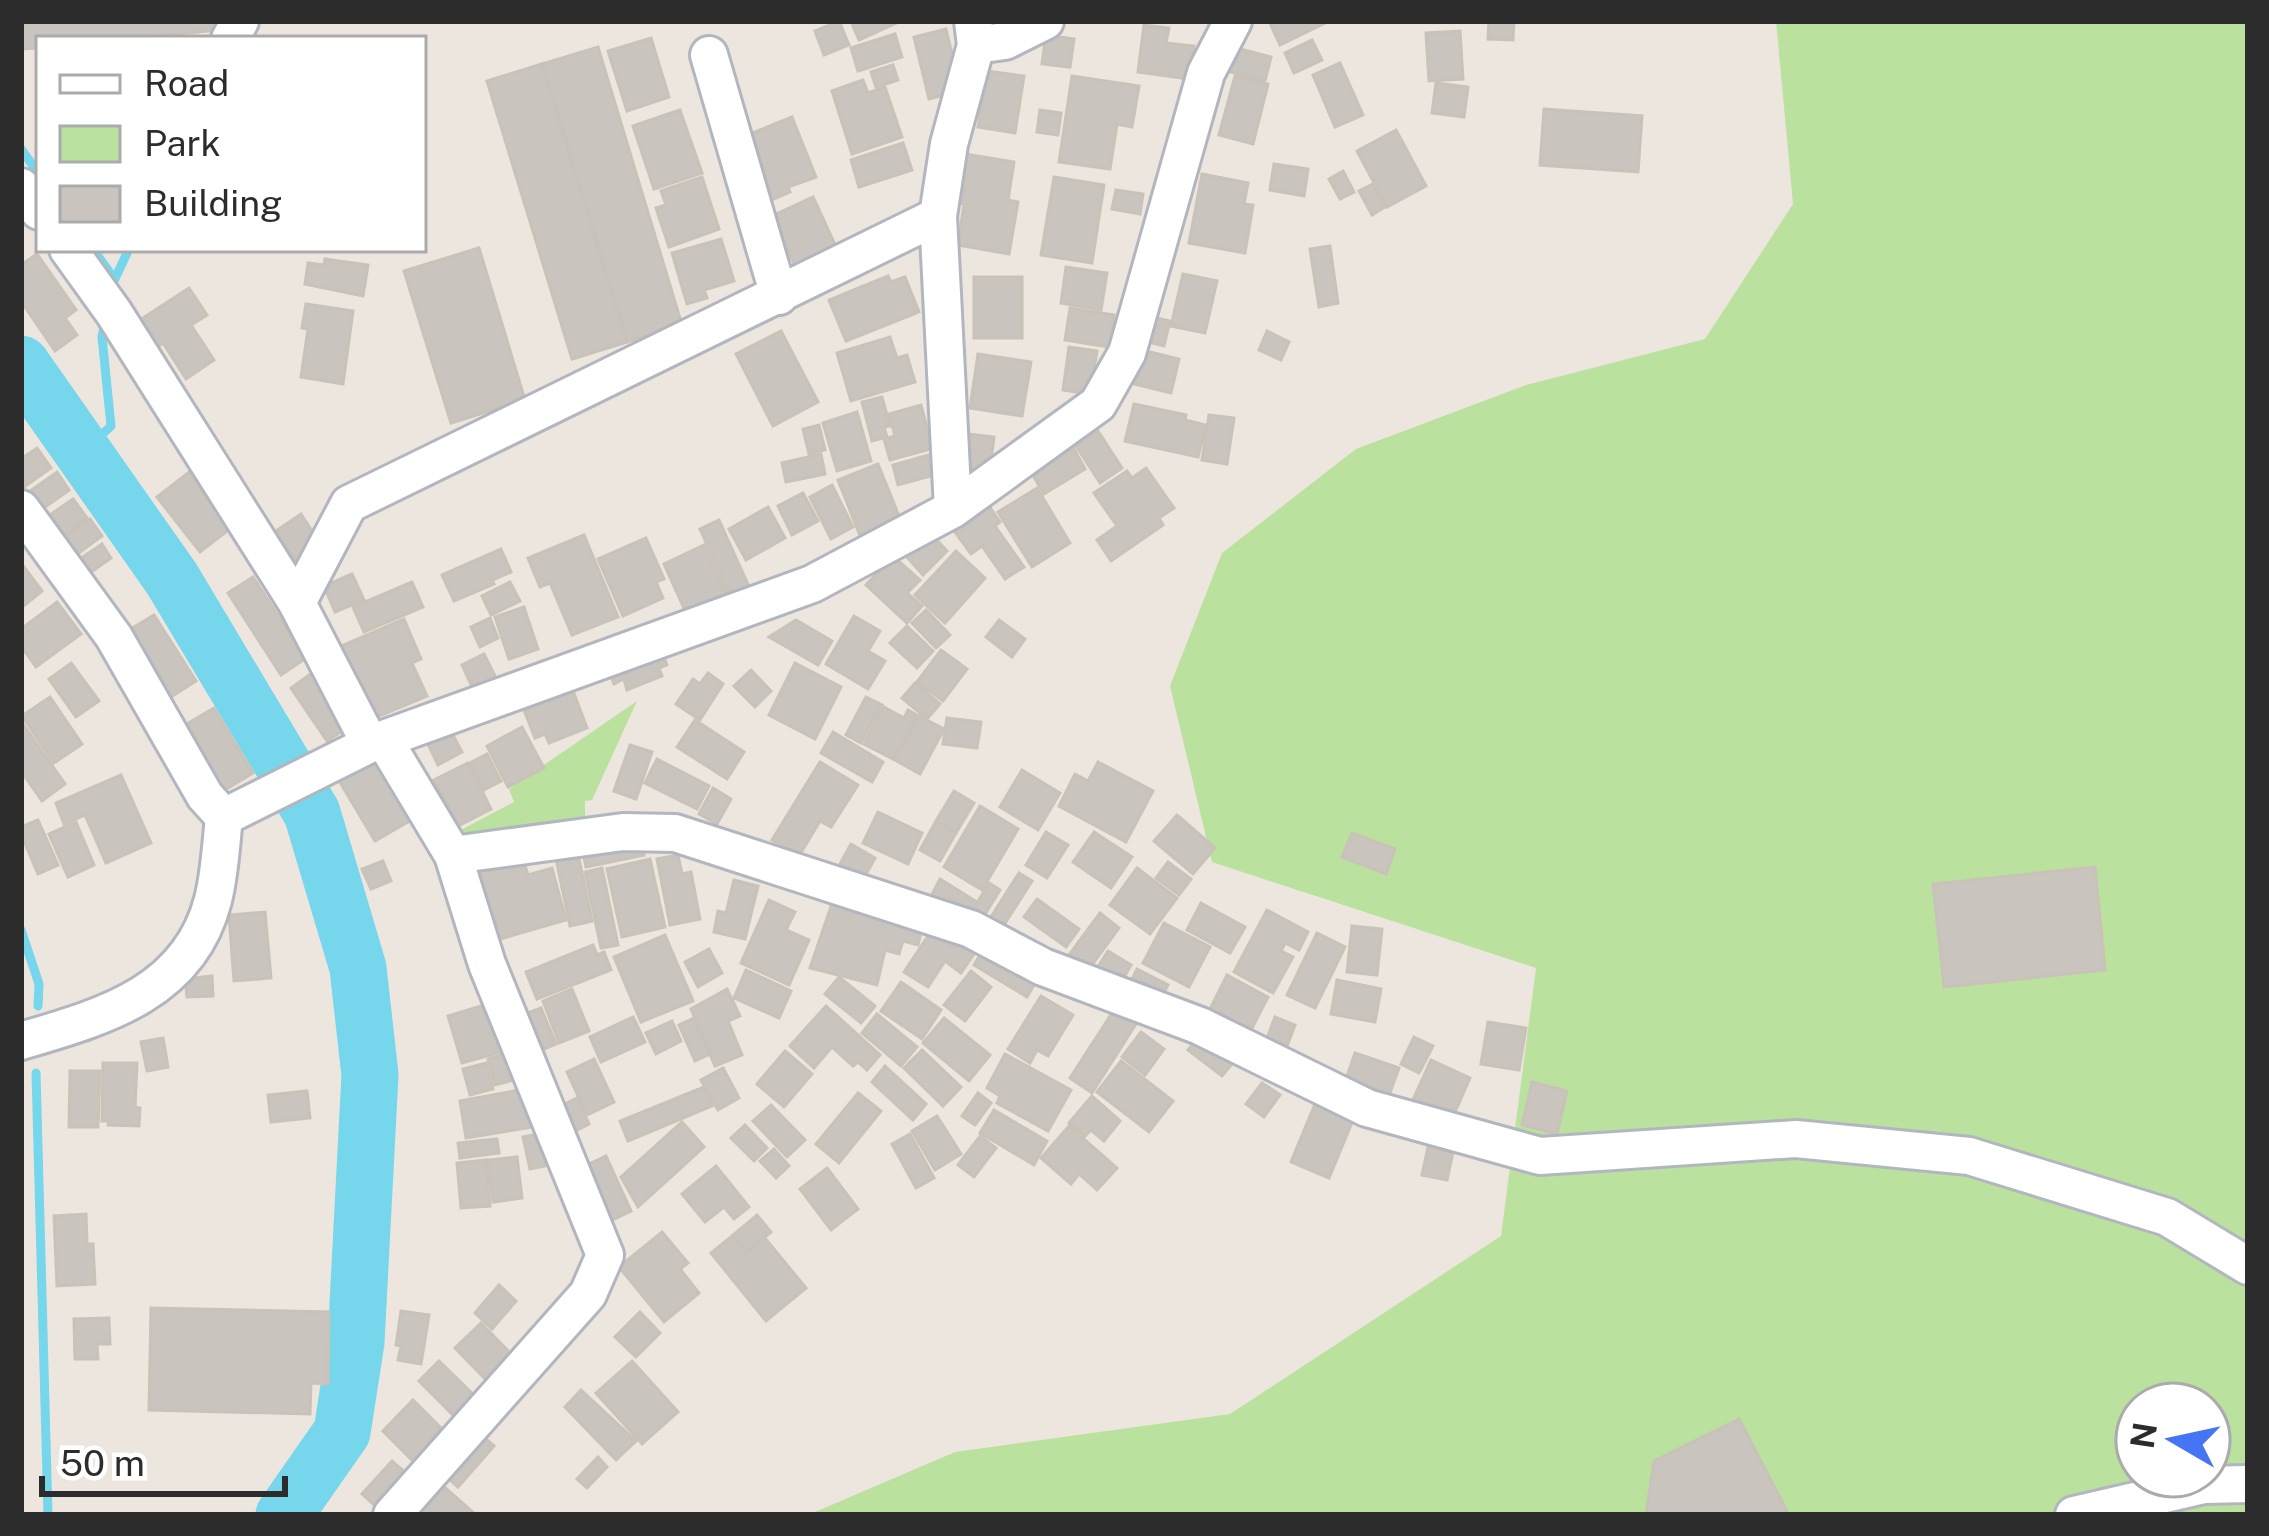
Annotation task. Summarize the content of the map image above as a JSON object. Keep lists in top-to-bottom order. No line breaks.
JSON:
{"legend":["Road","Park","Building"],"scale_bar":"50 m","north":"left"}
